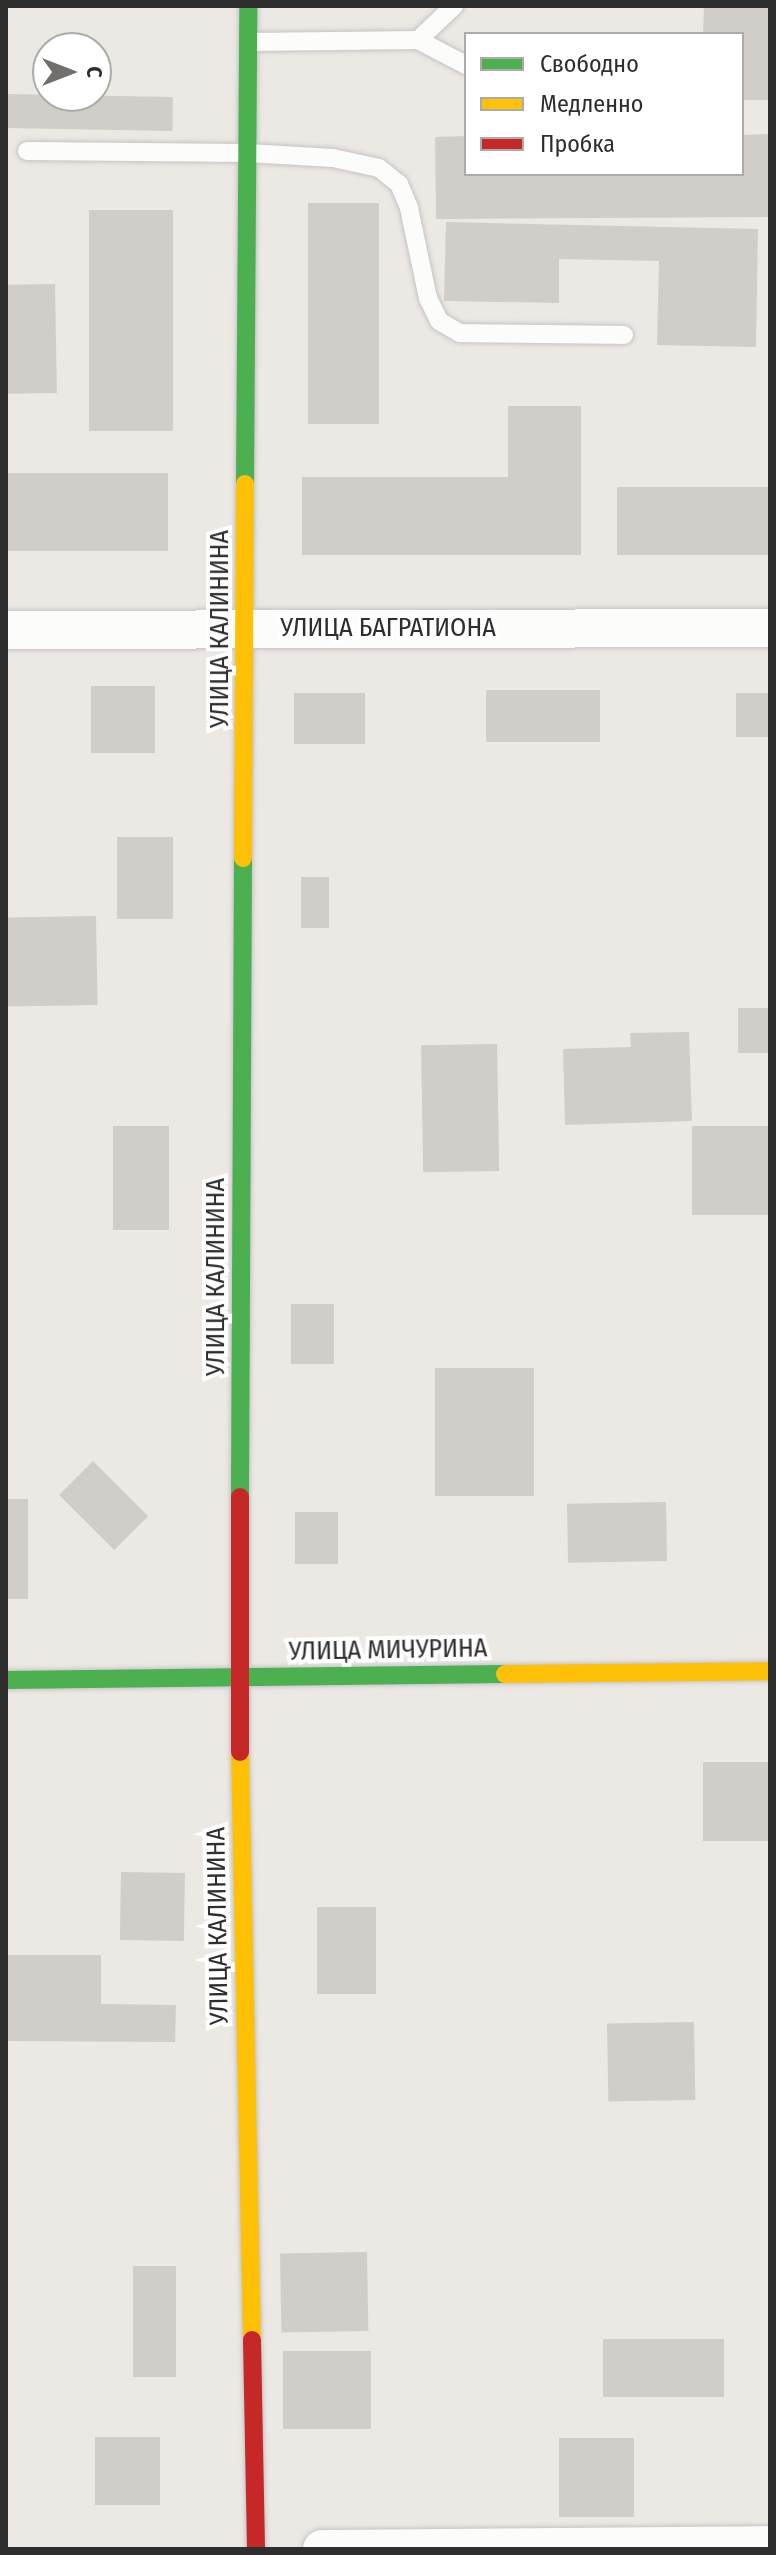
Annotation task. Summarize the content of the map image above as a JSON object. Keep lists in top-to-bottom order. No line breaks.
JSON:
{"streets":{"street":["УЛИЦА БАГРАТИОНА","УЛИЦА КАЛИНИНА","УЛИЦА МИЧУРИНА"]},"crossings":[["УЛИЦА БАГРАТИОНА","УЛИЦА КАЛИНИНА"],["УЛИЦА КАЛИНИНА","УЛИЦА МИЧУРИНА"]],"legend":["Свободно","Медленно","Пробка"],"north":"right"}
